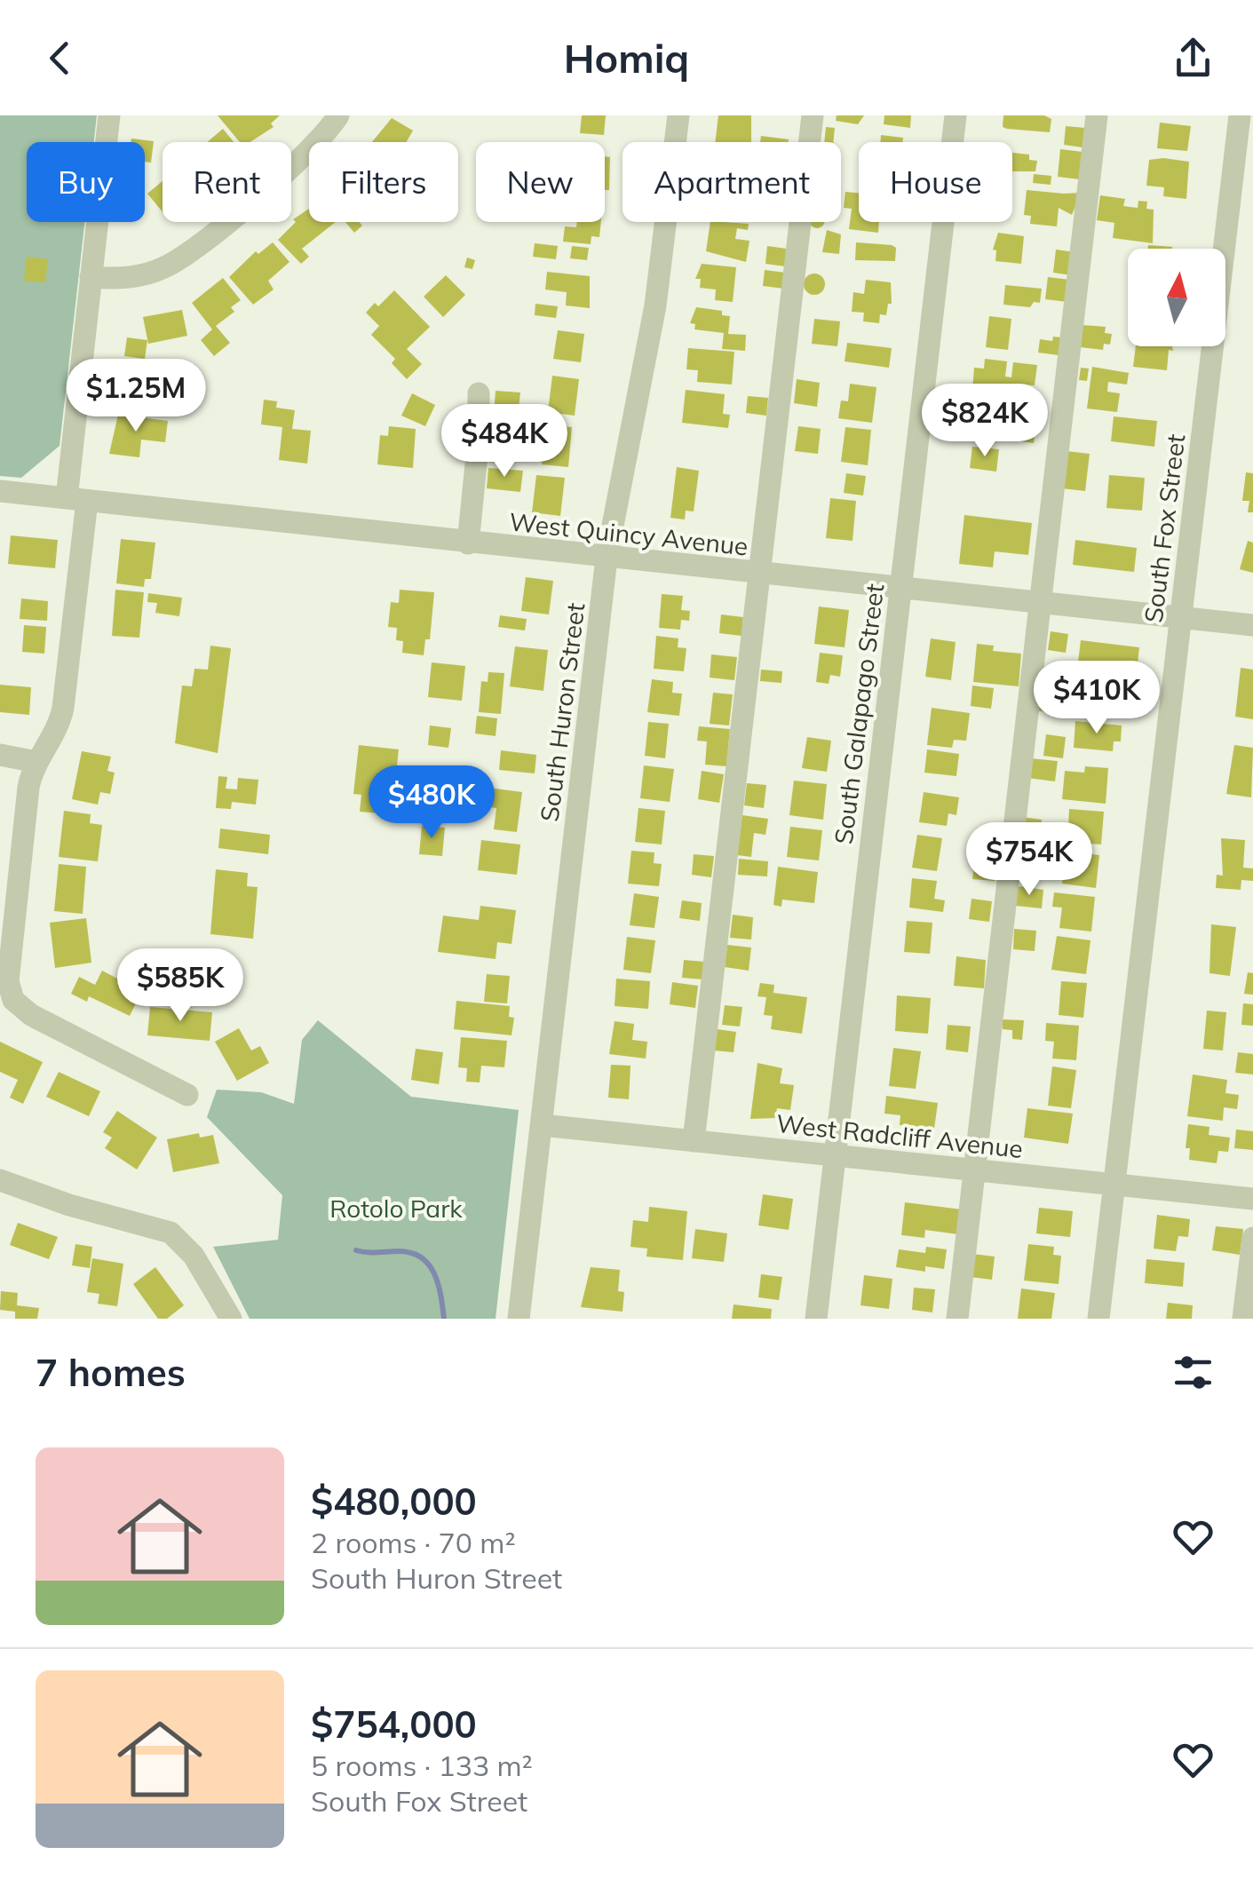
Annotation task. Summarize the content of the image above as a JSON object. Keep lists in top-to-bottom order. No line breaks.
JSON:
{"streets":{"street":["South Fox Street","West Quincy Avenue","South Huron Street","South Galapago Street","West Radcliff Avenue"]},"crossings":[["South Fox Street","West Quincy Avenue"],["South Fox Street","West Radcliff Avenue"],["West Quincy Avenue","South Huron Street"],["West Quincy Avenue","South Galapago Street"],["South Huron Street","West Radcliff Avenue"],["South Galapago Street","West Radcliff Avenue"]],"parks":["Rotolo Park"],"north":"top","page":{"header":"Homiq","chip":["Buy","Rent","Filters","New","Apartment","House"],"price":["$1.25M","$824K","$484K","$410K","$480K","$754K","$585K"],"heading":"7 homes","list":[{"name":"$480,000","note":"2 rooms · 70 m² · South Huron Street"},{"name":"$754,000","note":"5 rooms · 133 m² · South Fox Street"}]}}
